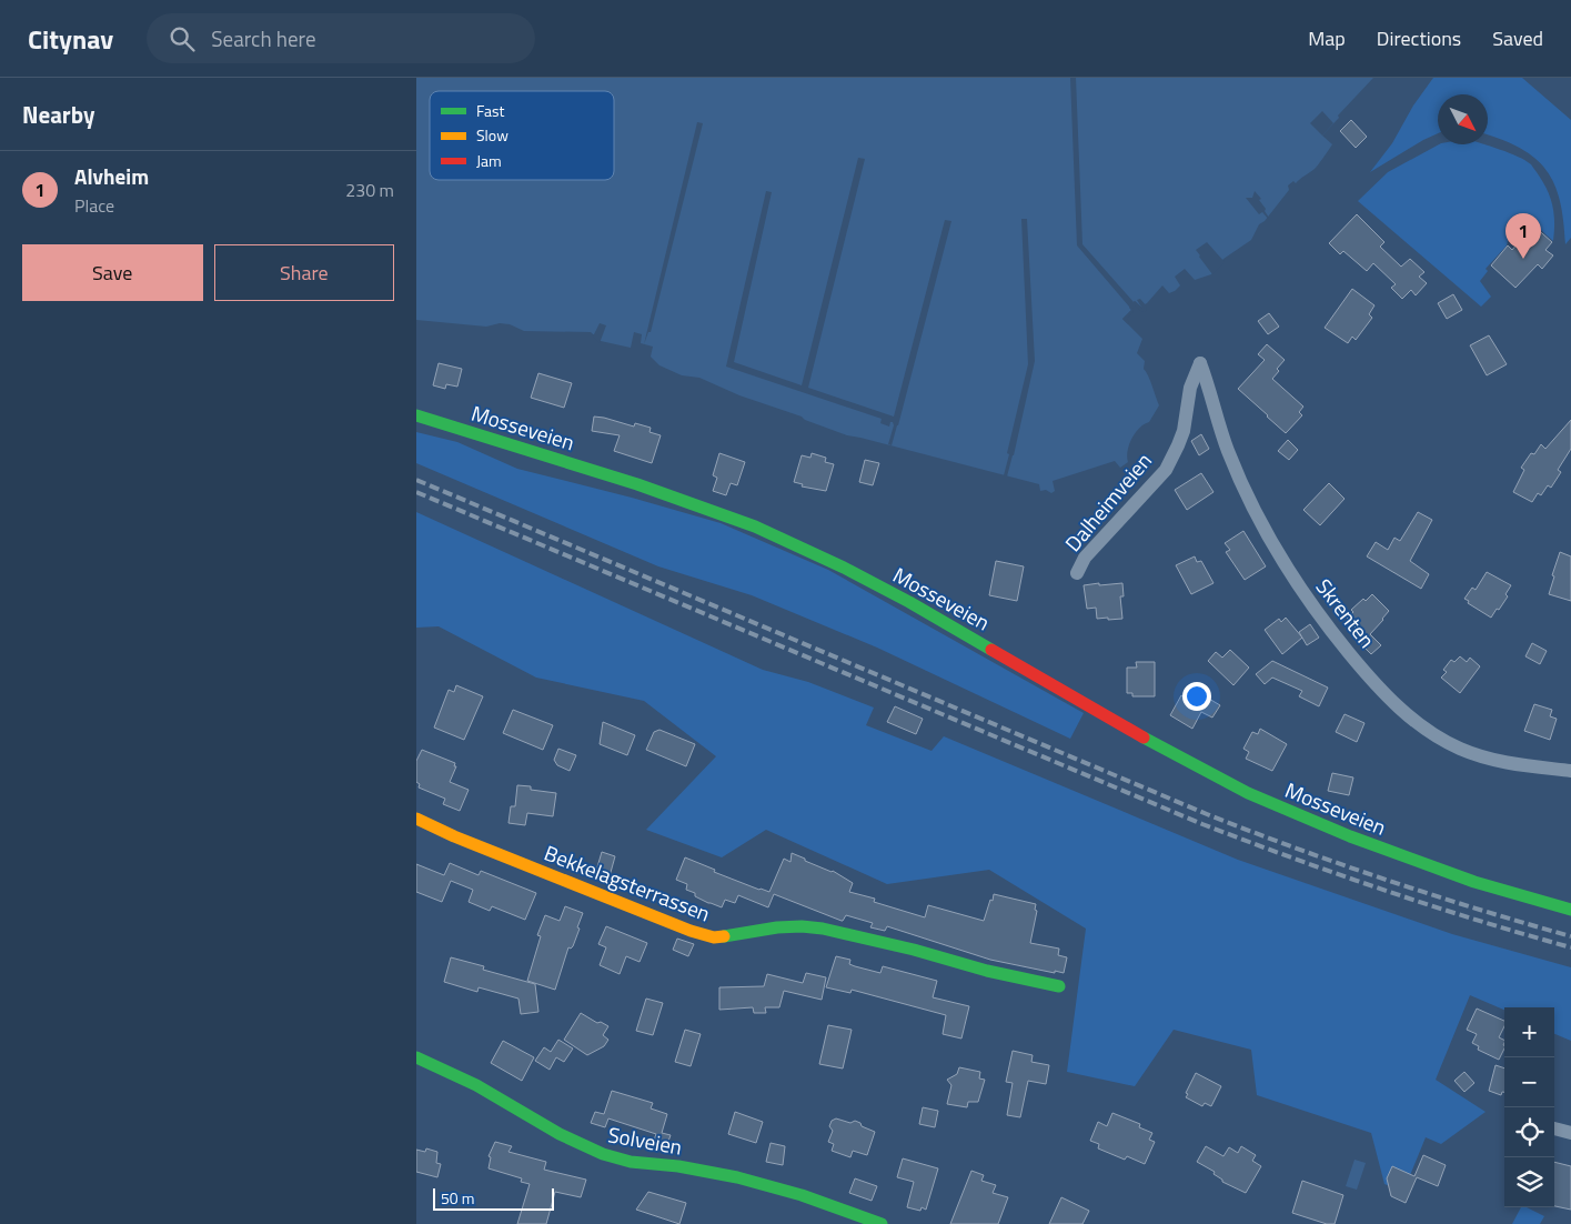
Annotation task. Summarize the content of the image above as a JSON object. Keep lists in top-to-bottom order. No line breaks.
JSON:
{"streets":{"main road":["Mosseveien","Bekkelagsterrassen","Solveien"],"street":["Dalheimveien","Skrenten"]},"crossings":[["Dalheimveien","Skrenten"]],"legend":["Fast","Slow","Jam"],"scale_bar":"50 m","north":"bottom right","page":{"header":"Citynav","search":"Search here","nav":["Map","Directions","Saved"],"heading":"Nearby","list":[{"mark":"1","name":"Alvheim","note":"Place","value":"230 m"}],"pins":"1","buttons":["Save","Share"],"map_buttons":["+","−"],"scale":"50 m"}}
